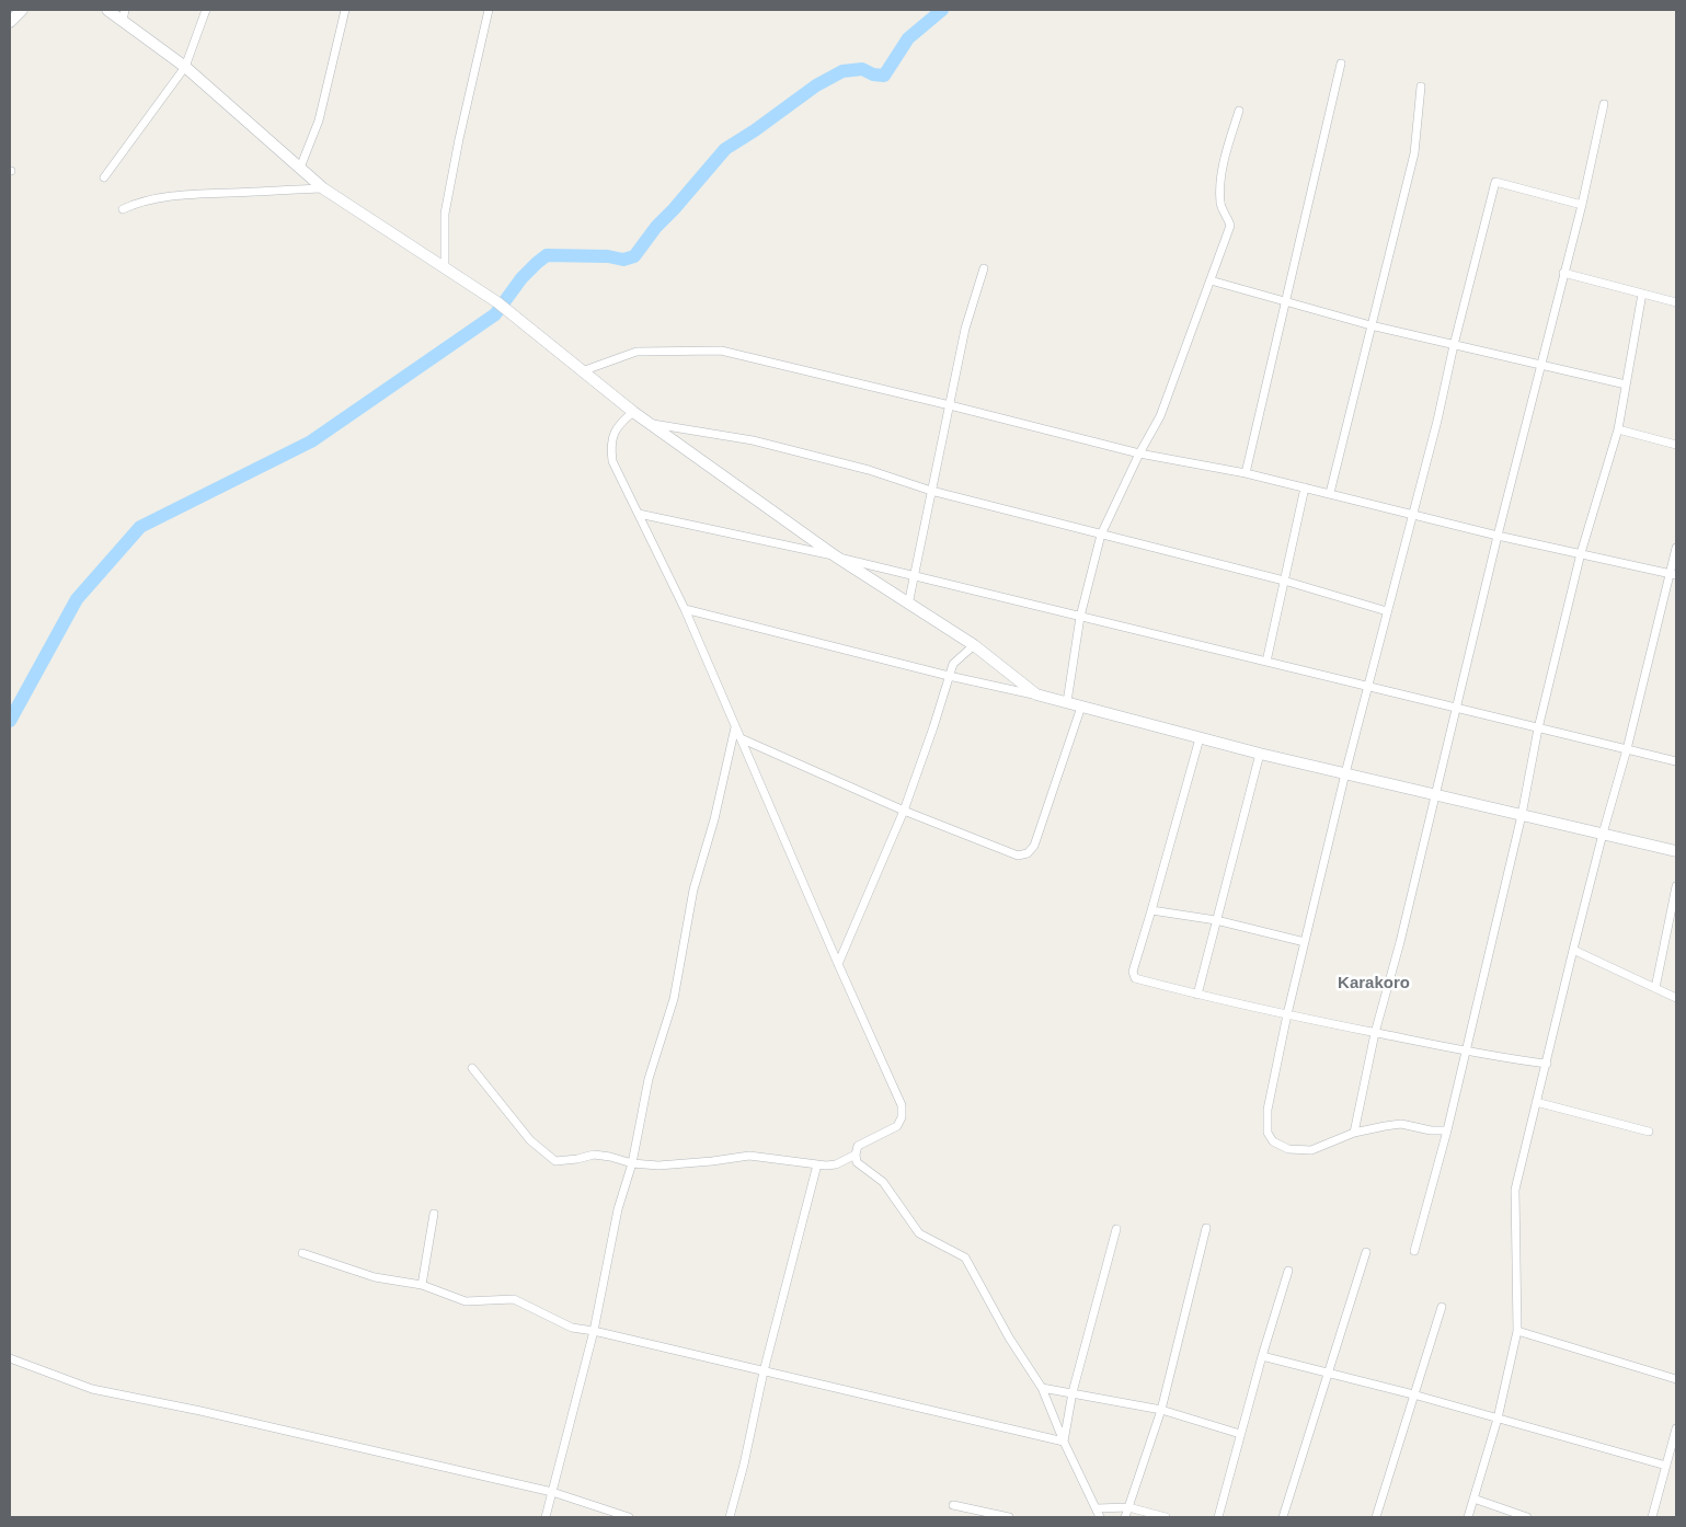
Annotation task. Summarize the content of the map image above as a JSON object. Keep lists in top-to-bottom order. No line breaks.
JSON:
{"districts":["Karakoro"]}
